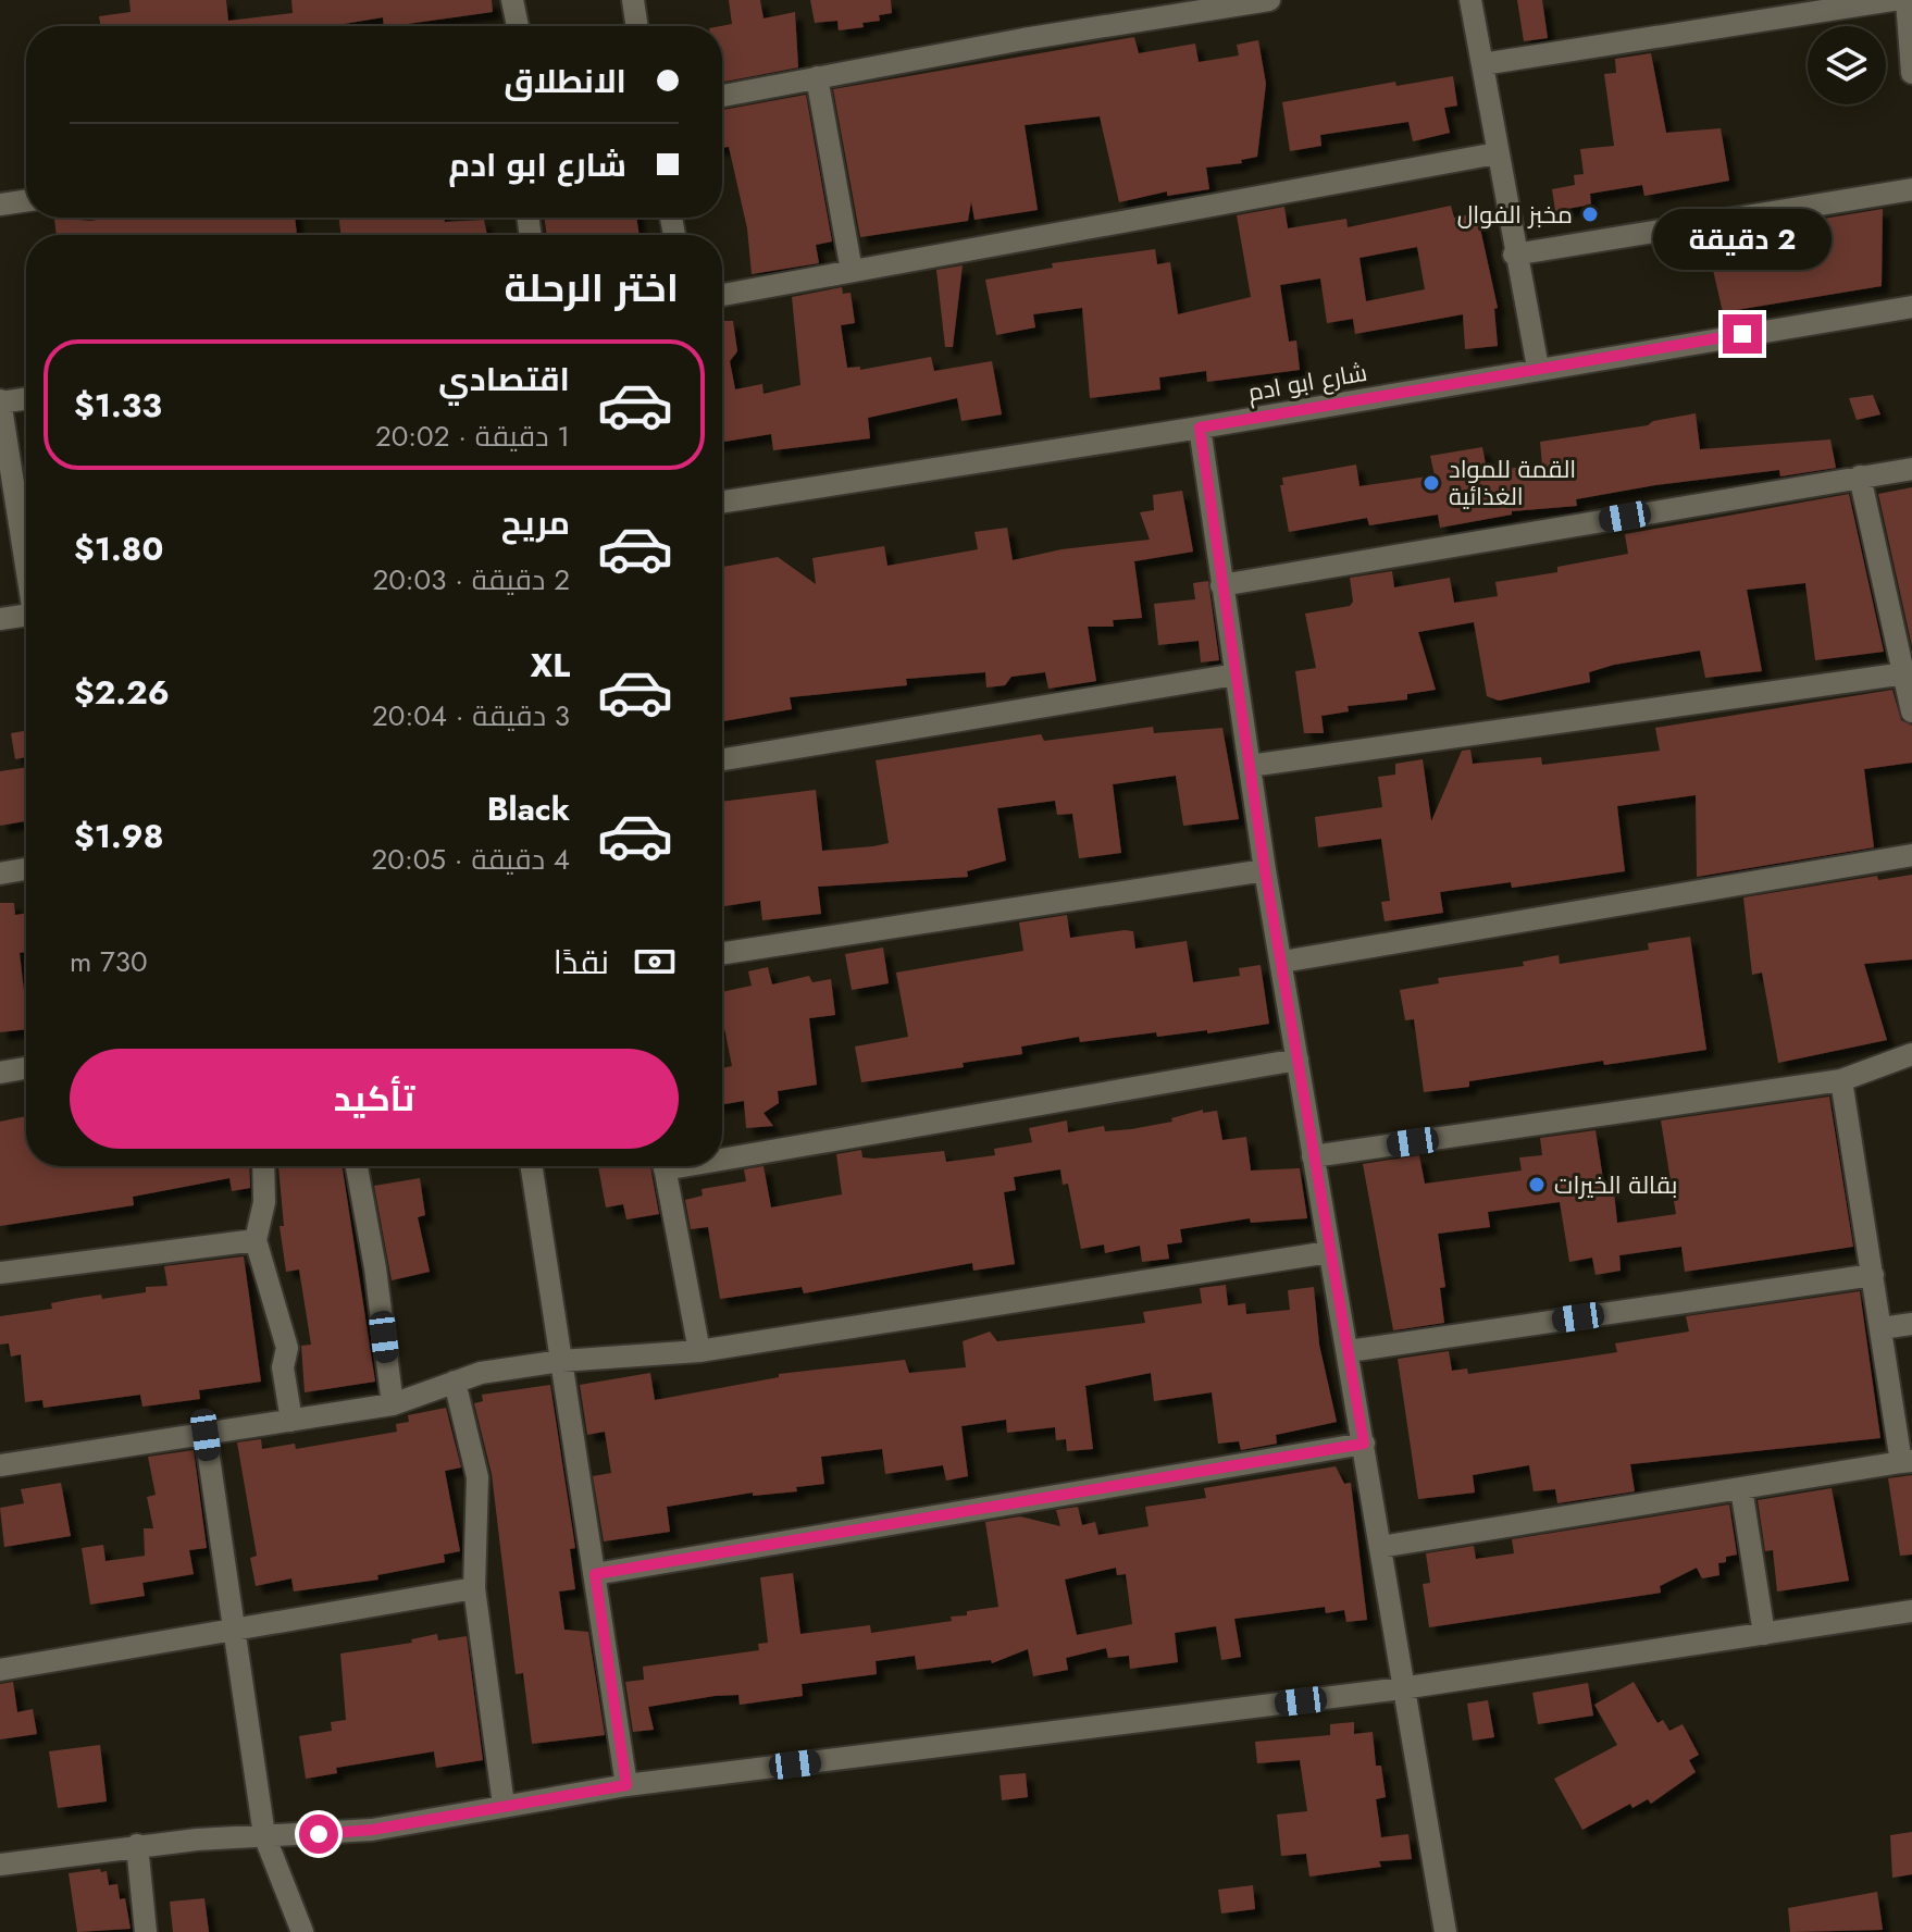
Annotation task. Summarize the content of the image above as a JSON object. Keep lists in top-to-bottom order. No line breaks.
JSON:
{"streets":{"street":["شارع ابو ادم"]},"places":["مخبز الفوال","القمة للمواد الغذائية","بقالة الخيرات"],"page":{"banner":["الانطلاق","شارع ابو ادم"],"bubble":"2 دقيقة","heading":"اختر الرحلة","list":[{"name":"اقتصادي","note":"1 دقيقة · 20:02","value":"$1.33"},{"name":"مريح","note":"2 دقيقة · 20:03","value":"$1.80"},{"name":"XL","note":"3 دقيقة · 20:04","value":"$2.26"},{"name":"Black","note":"4 دقيقة · 20:05","value":"$1.98"}],"pay":["نقدًا","730 m"],"buttons":"تأكيد"}}
